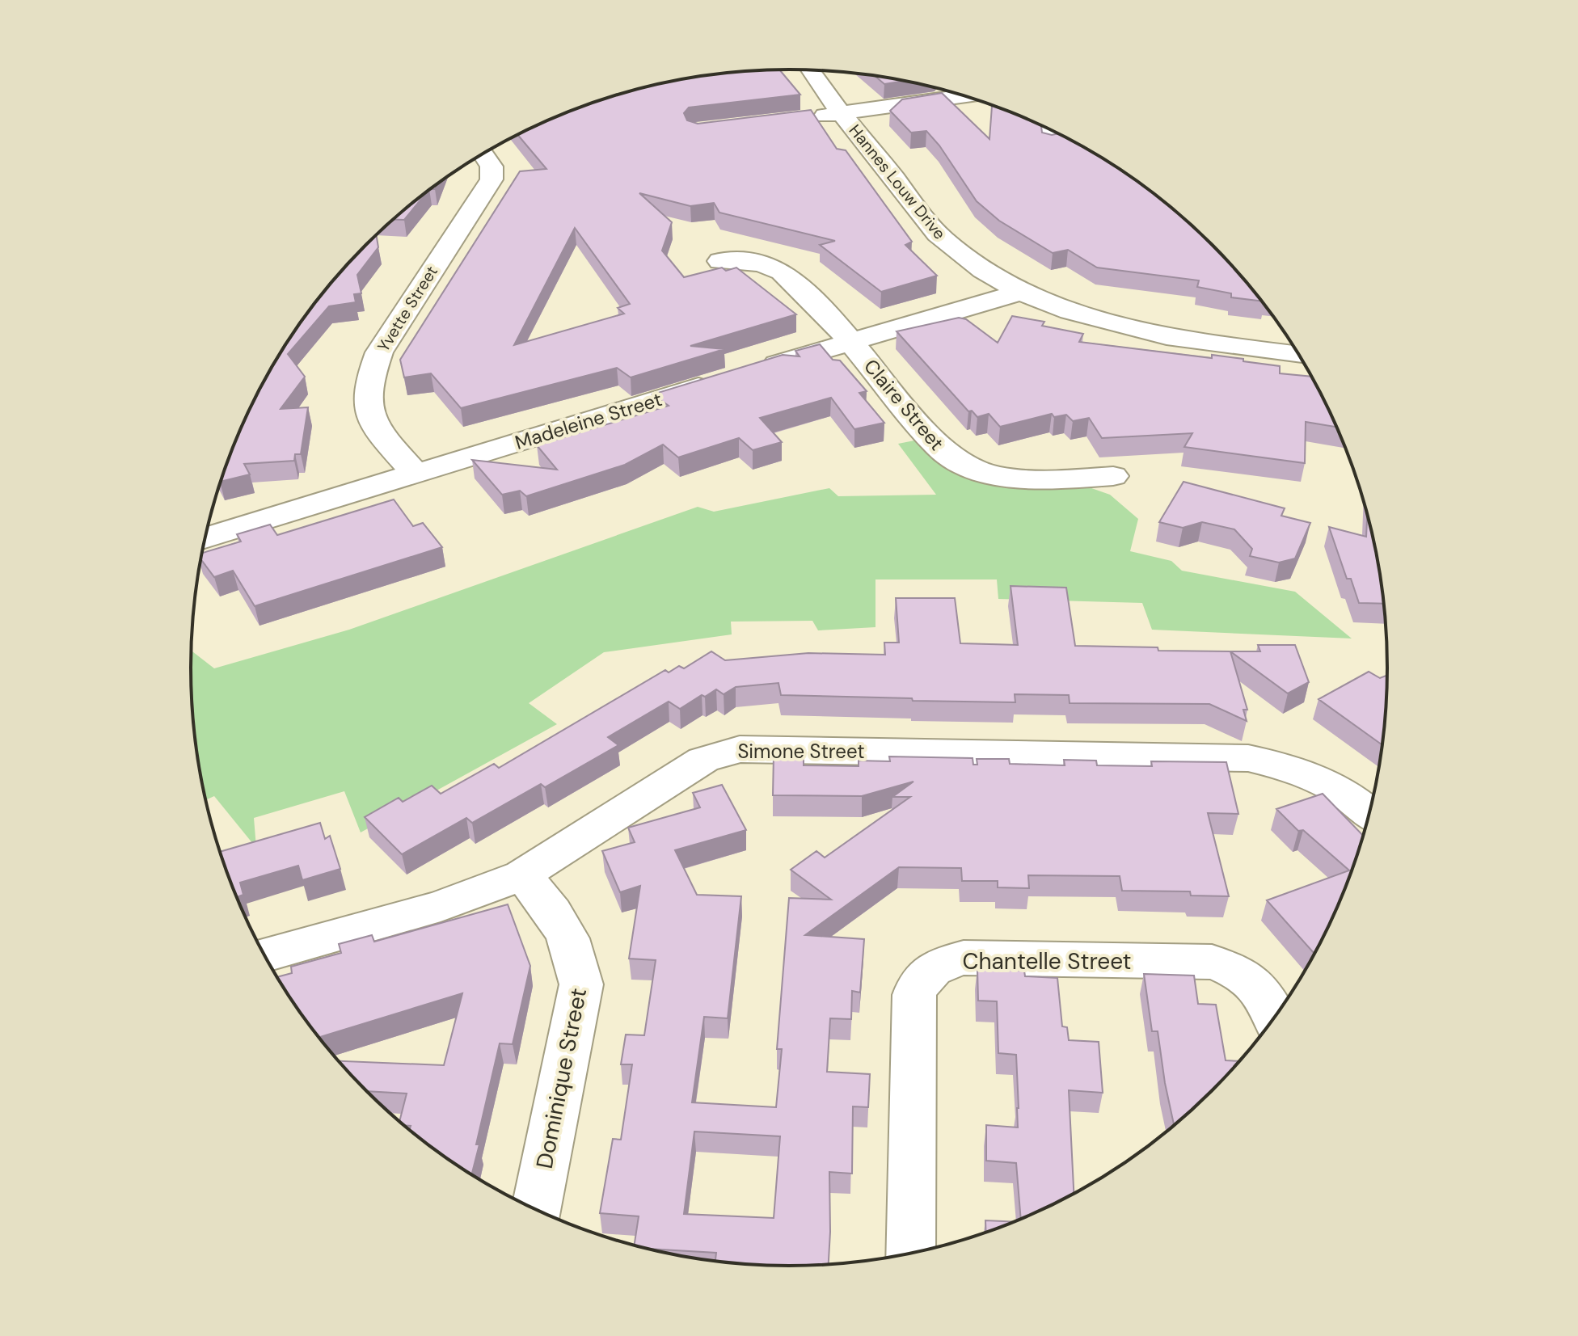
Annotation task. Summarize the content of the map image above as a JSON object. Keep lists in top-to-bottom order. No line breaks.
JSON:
{"streets":{"street":["Hannes Louw Drive","Yvette Street","Claire Street","Madeleine Street","Simone Street","Chantelle Street","Dominique Street"]},"crossings":[["Hannes Louw Drive","Madeleine Street"],["Yvette Street","Madeleine Street"],["Claire Street","Madeleine Street"],["Simone Street","Dominique Street"]]}
